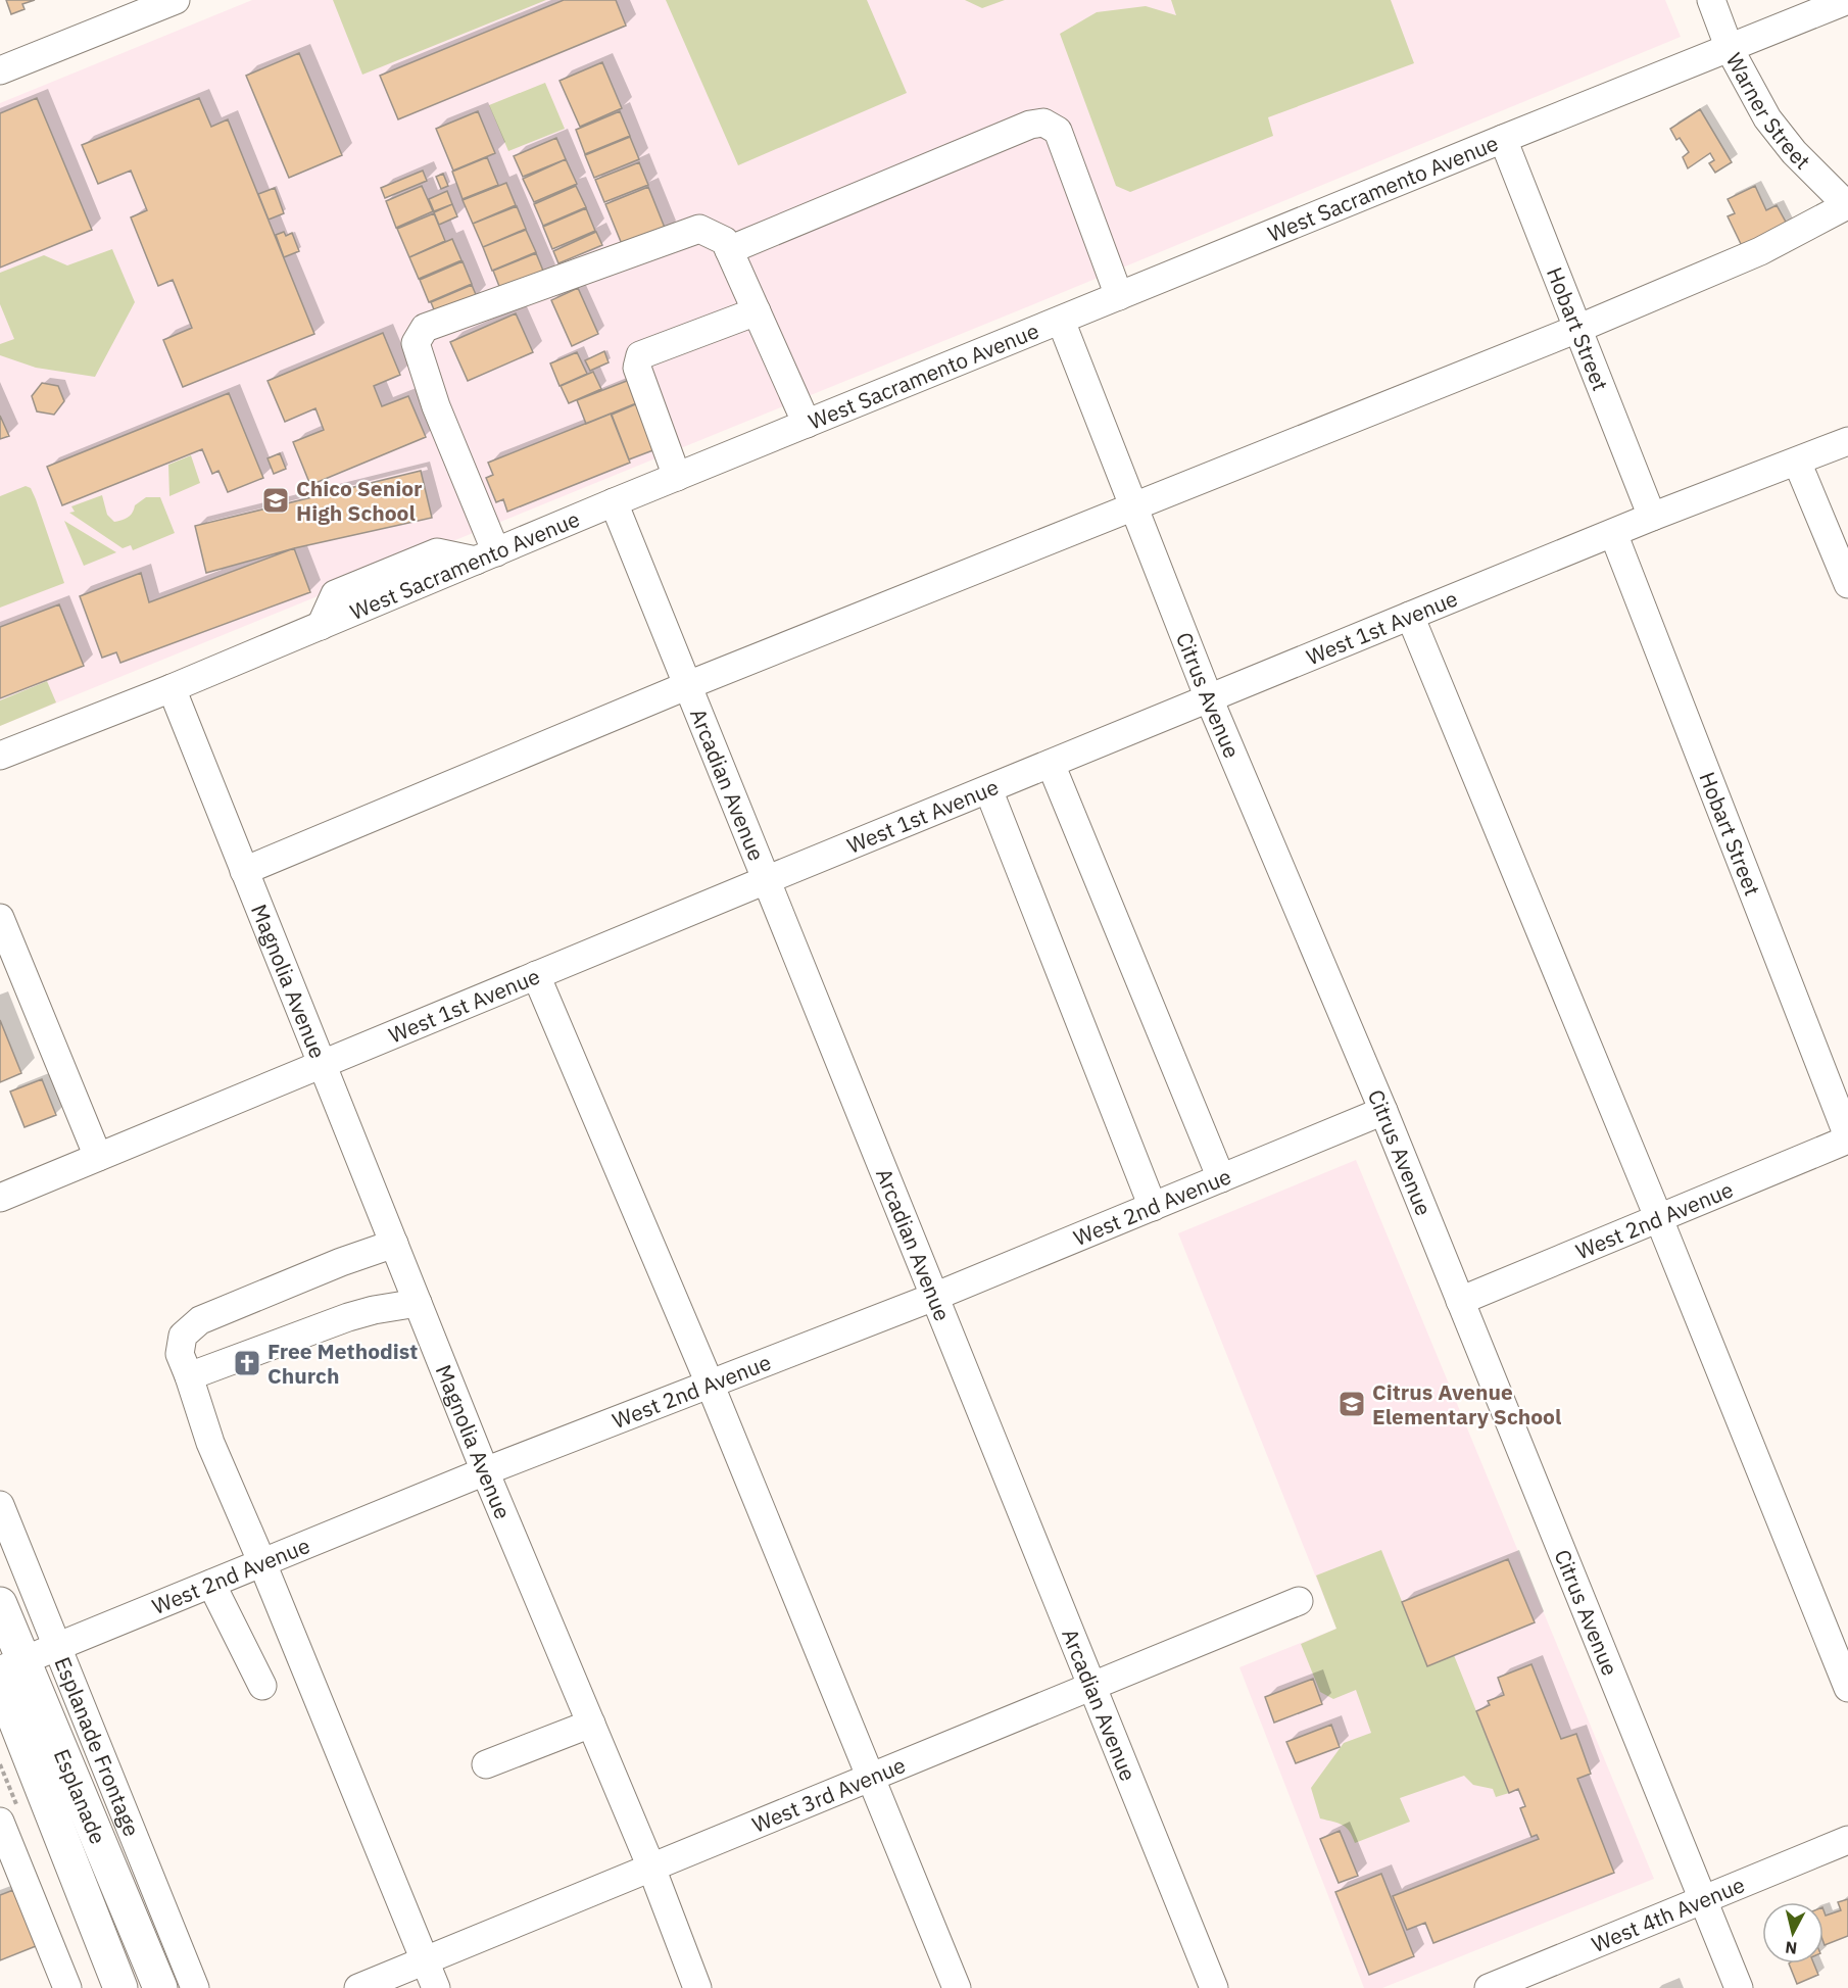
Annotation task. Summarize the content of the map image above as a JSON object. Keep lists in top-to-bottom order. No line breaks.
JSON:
{"streets":{"main road":["Esplanade"],"street":["Warner Street","West Sacramento Avenue","Hobart Street","West 1st Avenue","Citrus Avenue","Arcadian Avenue","Magnolia Avenue","West 2nd Avenue","Esplanade Frontage","West 3rd Avenue","West 4th Avenue"]},"crossings":[["Warner Street","West Sacramento Avenue"],["West Sacramento Avenue","Hobart Street"],["West Sacramento Avenue","Citrus Avenue"],["West Sacramento Avenue","Arcadian Avenue"],["West Sacramento Avenue","Magnolia Avenue"],["Hobart Street","West 1st Avenue"],["Hobart Street","West 2nd Avenue"],["West 1st Avenue","Citrus Avenue"],["West 1st Avenue","Arcadian Avenue"],["West 1st Avenue","Magnolia Avenue"],["Citrus Avenue","West 2nd Avenue"],["Citrus Avenue","West 4th Avenue"],["Arcadian Avenue","West 2nd Avenue"],["Arcadian Avenue","West 3rd Avenue"],["Magnolia Avenue","West 2nd Avenue"],["Magnolia Avenue","West 3rd Avenue"],["West 2nd Avenue","Esplanade Frontage"],["West 2nd Avenue","Esplanade"]],"places":{"school or university":["Chico Senior High School","Citrus Avenue Elementary School"],"church":["Free Methodist Church"]},"north":"bottom"}
